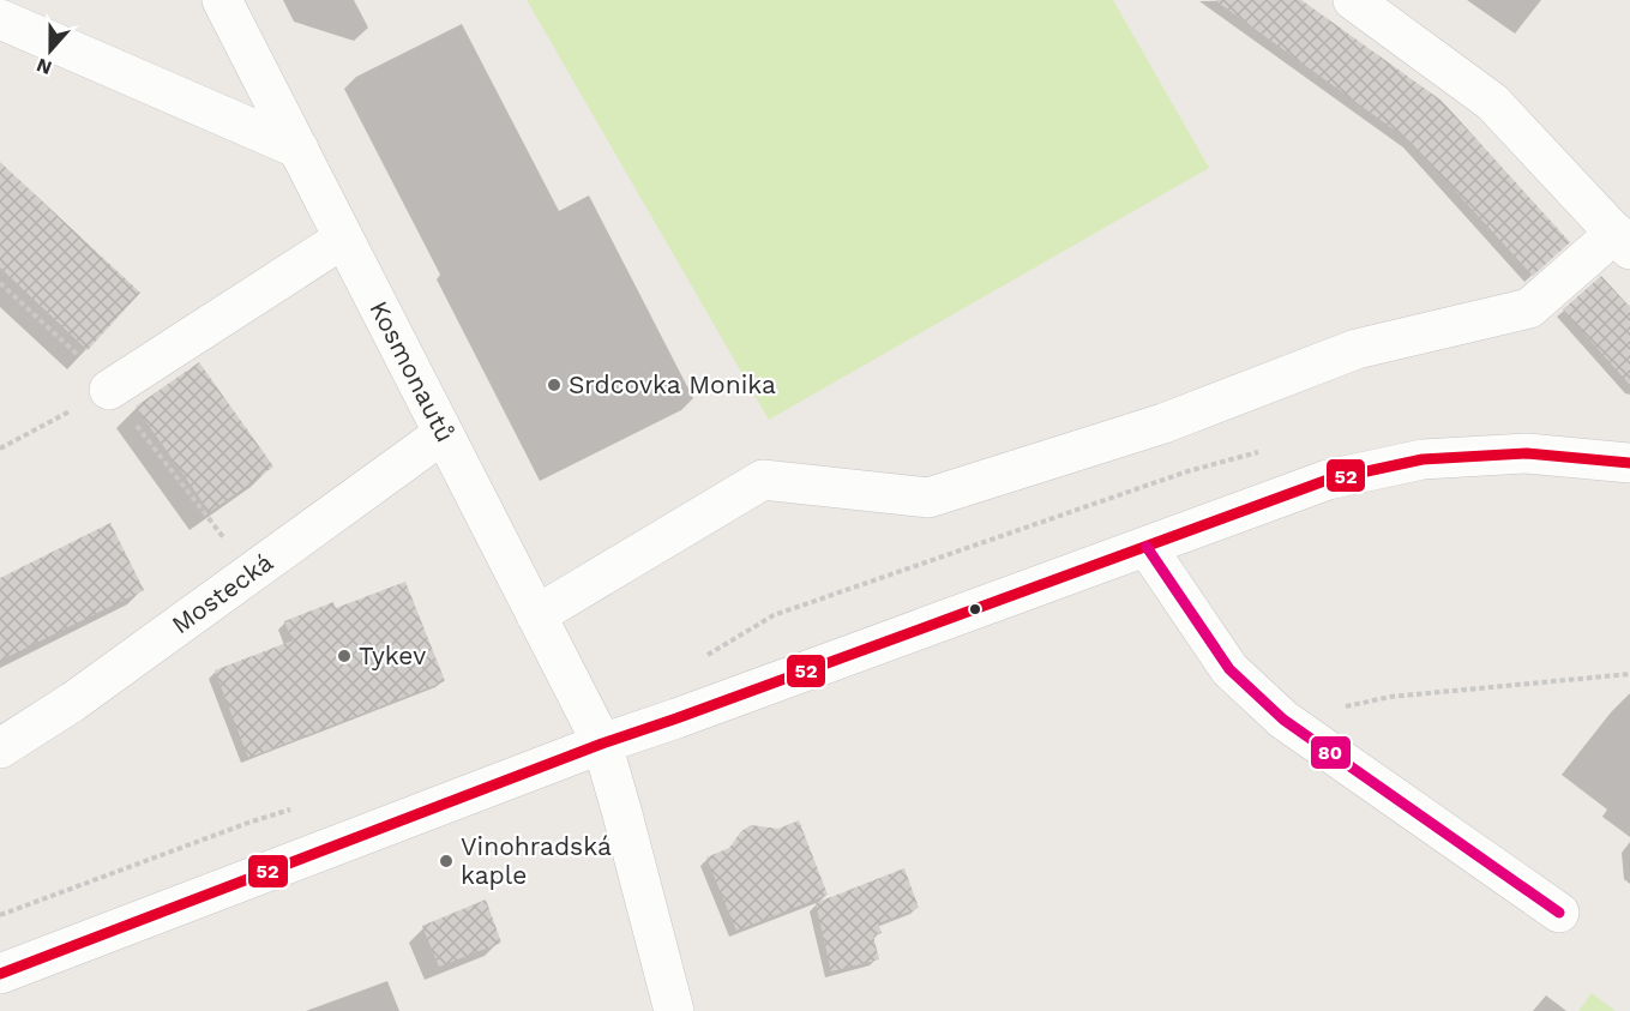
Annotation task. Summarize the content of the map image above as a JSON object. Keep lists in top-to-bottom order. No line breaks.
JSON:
{"streets":{"street":["Kosmonautů","Mostecká"]},"crossings":[["Kosmonautů","Mostecká"]],"places":["Srdcovka Monika","Tykev","Vinohradská kaple"],"lines":["transit line 52","transit line 80"],"north":"bottom"}
